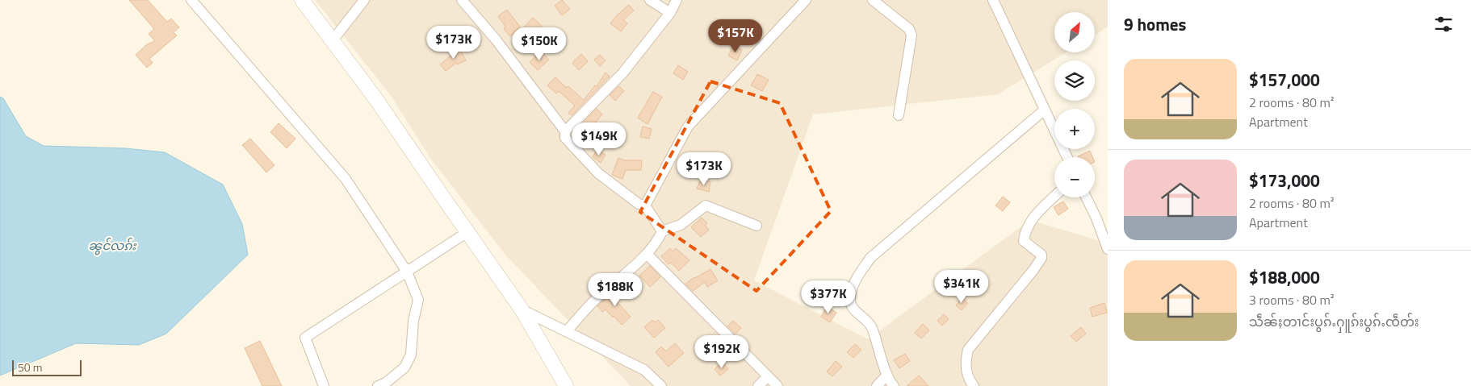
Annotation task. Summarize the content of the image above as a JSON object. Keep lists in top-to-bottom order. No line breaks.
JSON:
{"water":["ၼွင်လၵ်း"],"scale_bar":"50 m","north":"top right","page":{"heading":"9 homes","map_buttons":["+","−"],"price":["$157K","$173K","$150K","$149K","$173K","$341K","$188K","$377K","$192K"],"list":[{"name":"$157,000","note":"2 rooms · 80 m² · Apartment"},{"name":"$173,000","note":"2 rooms · 80 m² · Apartment"},{"name":"$188,000","note":"3 rooms · 80 m² · သဵၼ်ႈတၢင်းပွၵ်ႉႁူၵ်းပွၵ်ႉၸဵတ်း"}],"scale":"50 m"}}
